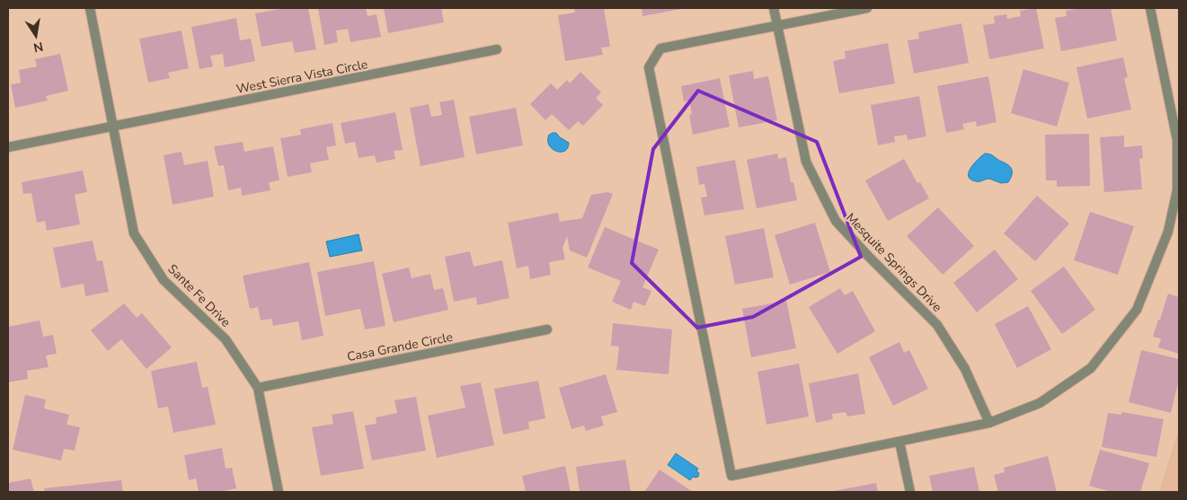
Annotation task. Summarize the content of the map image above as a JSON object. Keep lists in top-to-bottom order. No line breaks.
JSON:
{"streets":{"street":["West Sierra Vista Circle","Mesquite Springs Drive","Sante Fe Drive","Casa Grande Circle"]},"crossings":[["West Sierra Vista Circle","Sante Fe Drive"],["Sante Fe Drive","Casa Grande Circle"]],"north":"bottom"}
